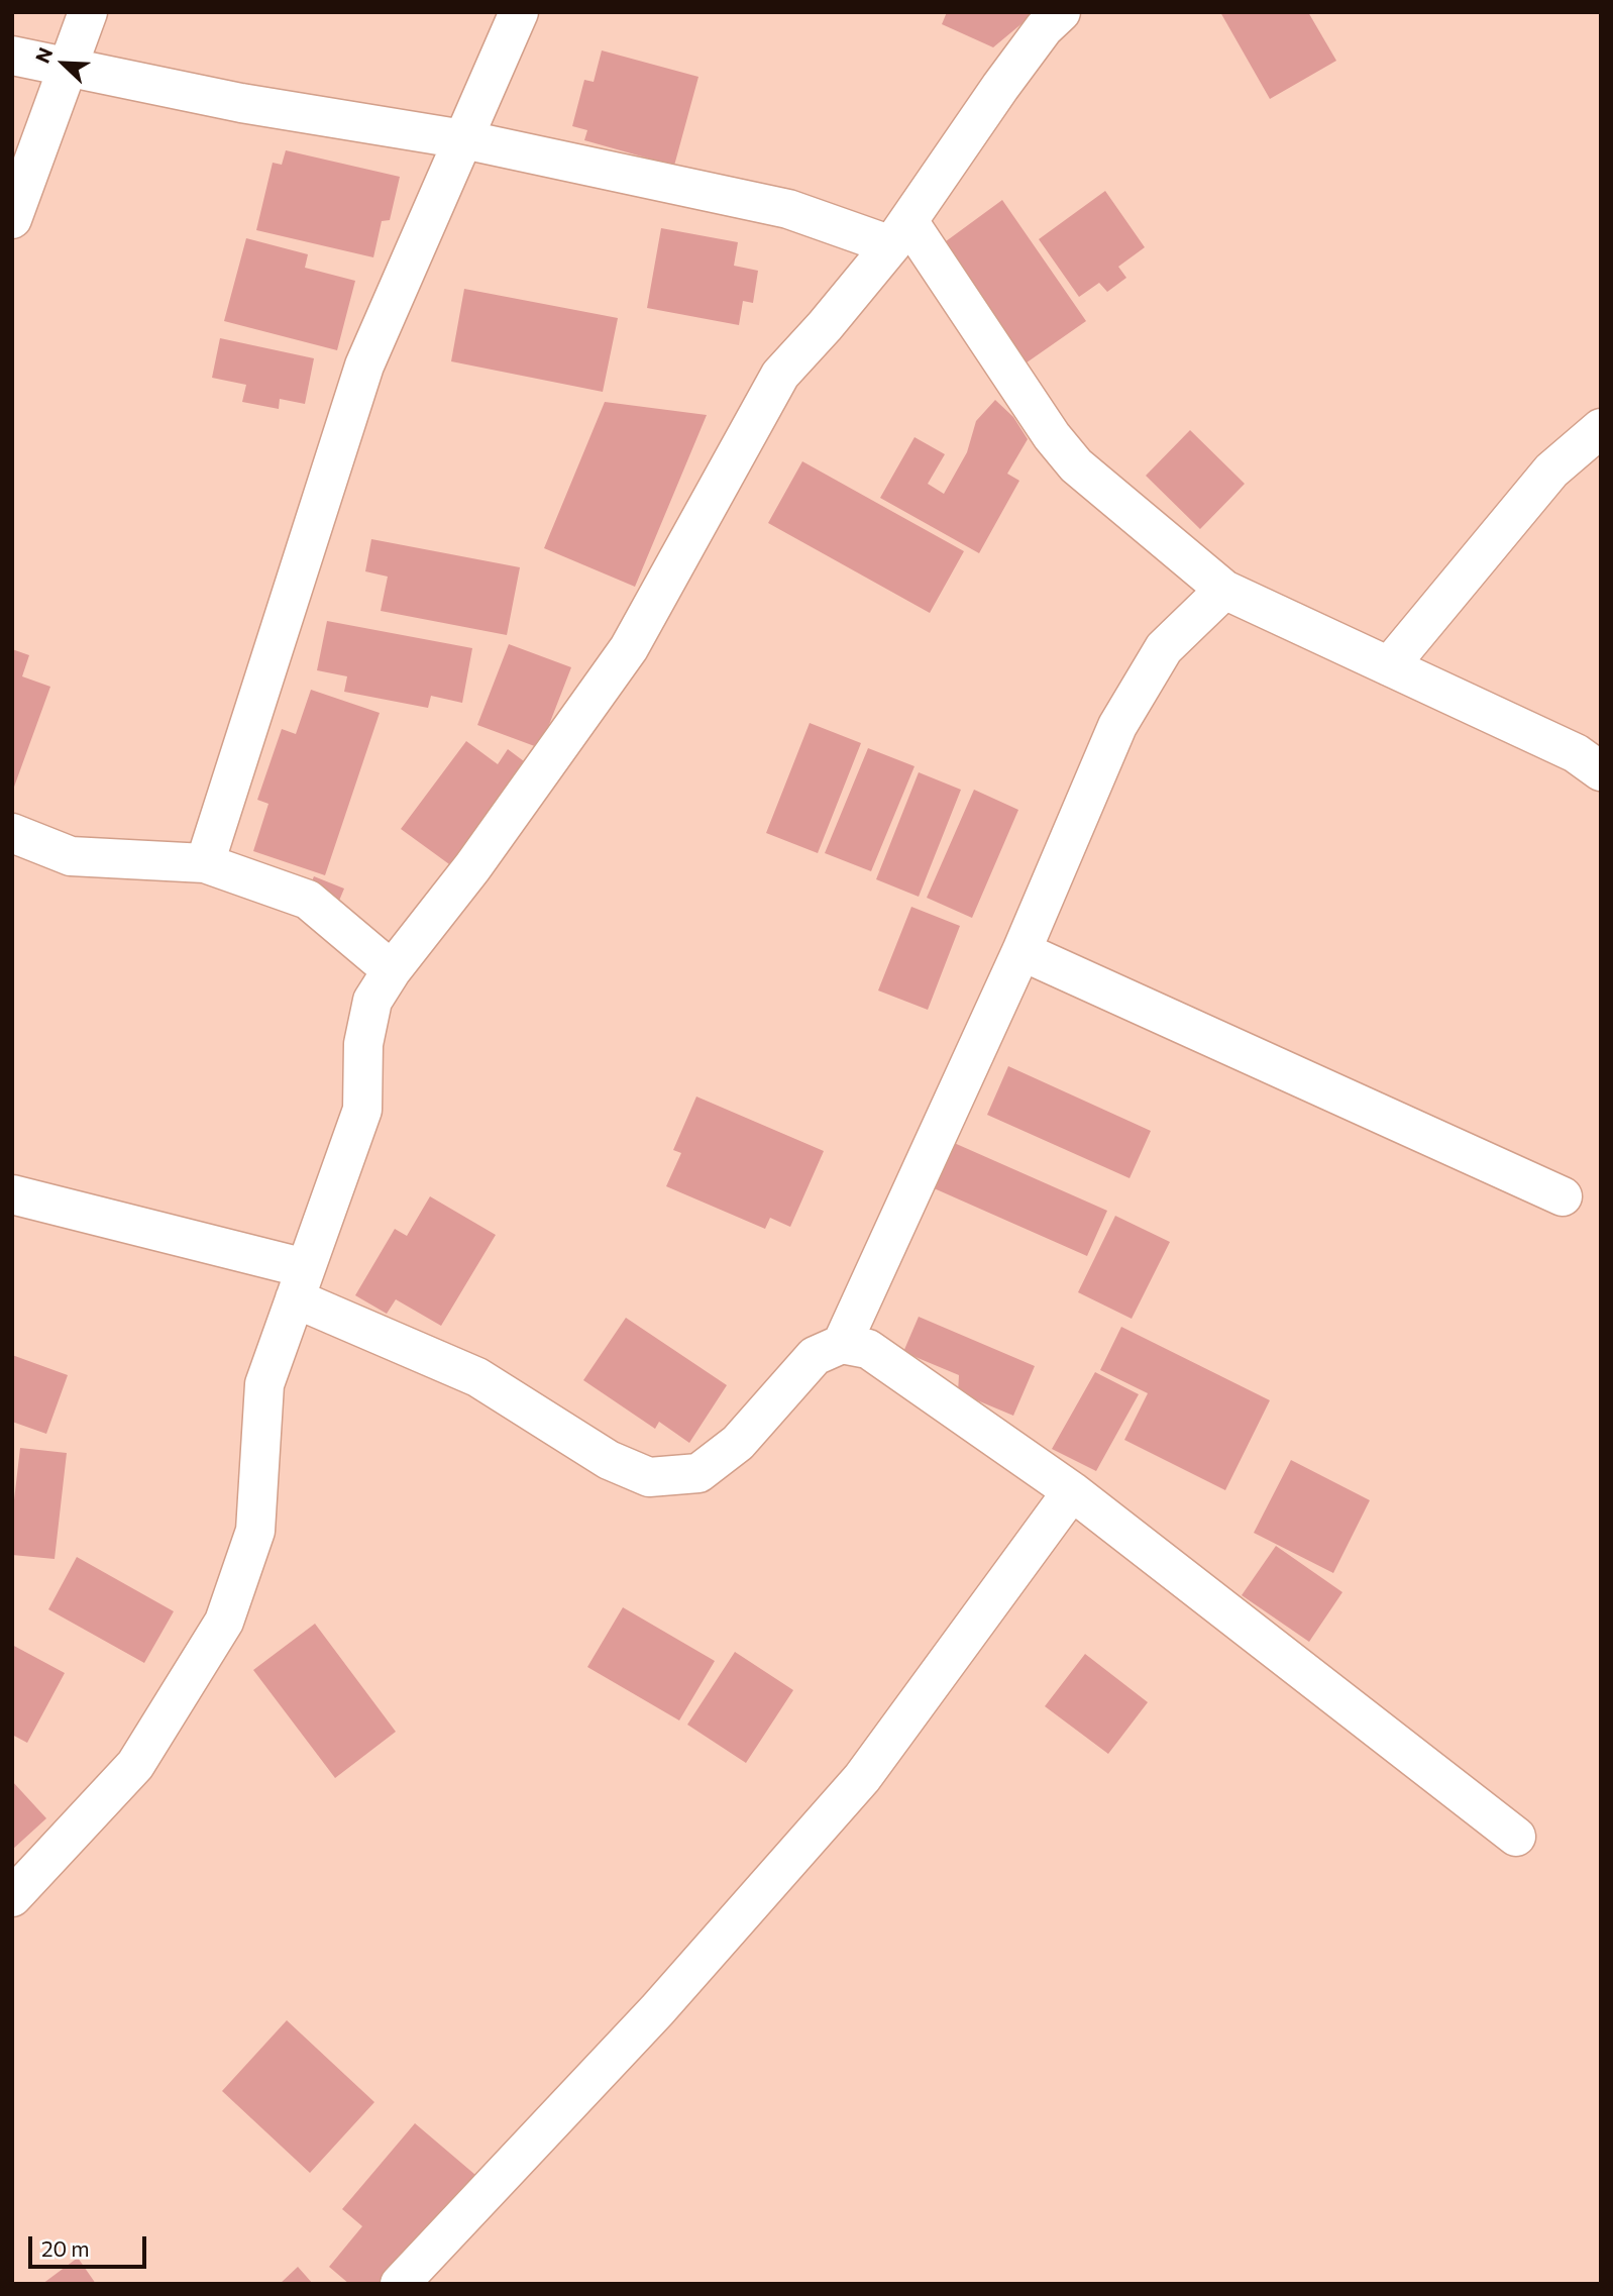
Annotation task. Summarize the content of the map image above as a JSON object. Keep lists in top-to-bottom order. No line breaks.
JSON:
{"scale_bar":"20 m","north":"top left"}
